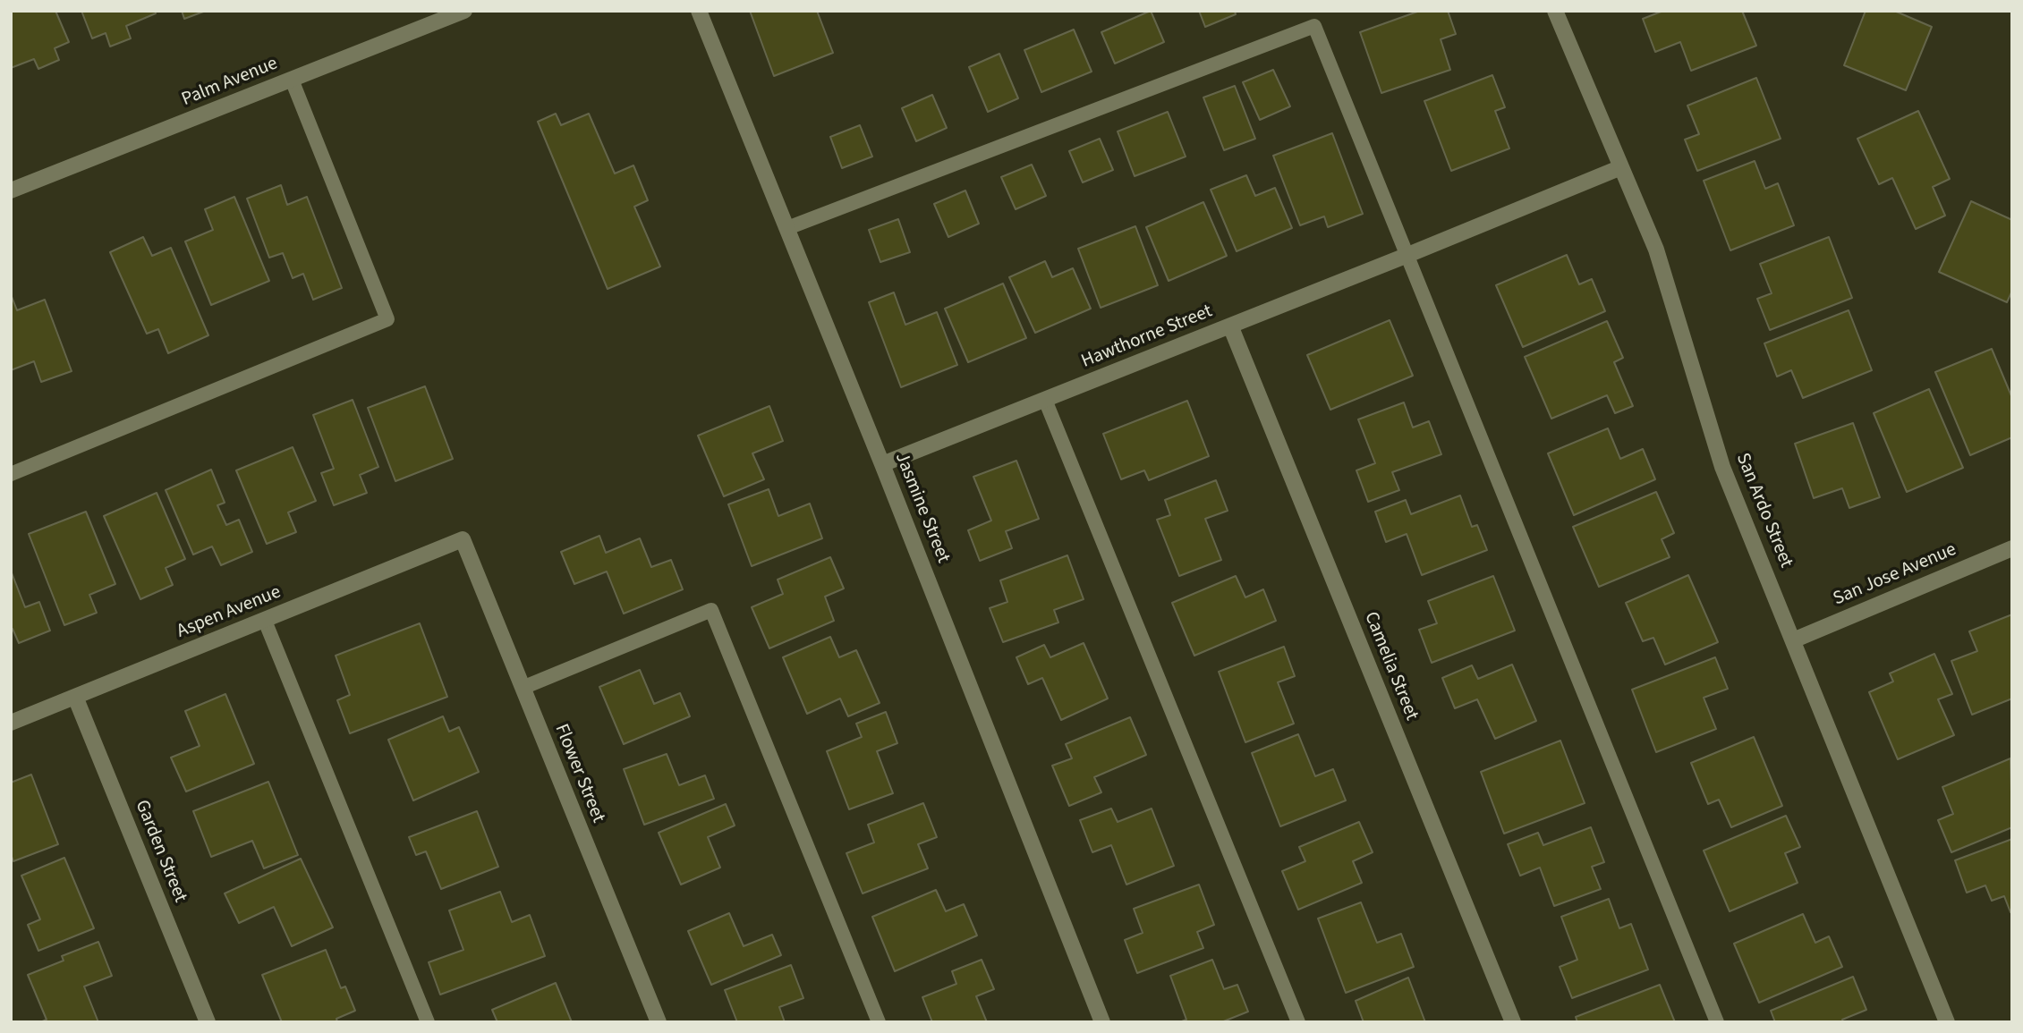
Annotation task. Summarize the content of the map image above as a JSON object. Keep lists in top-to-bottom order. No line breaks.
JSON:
{"streets":{"street":["Palm Avenue","Hawthorne Street","Jasmine Street","San Ardo Street","San Jose Avenue","Aspen Avenue","Camelia Street","Flower Street","Garden Street"]},"crossings":[["Hawthorne Street","Jasmine Street"],["Hawthorne Street","San Ardo Street"],["Hawthorne Street","Camelia Street"],["San Ardo Street","San Jose Avenue"],["Aspen Avenue","Flower Street"],["Aspen Avenue","Garden Street"]]}
